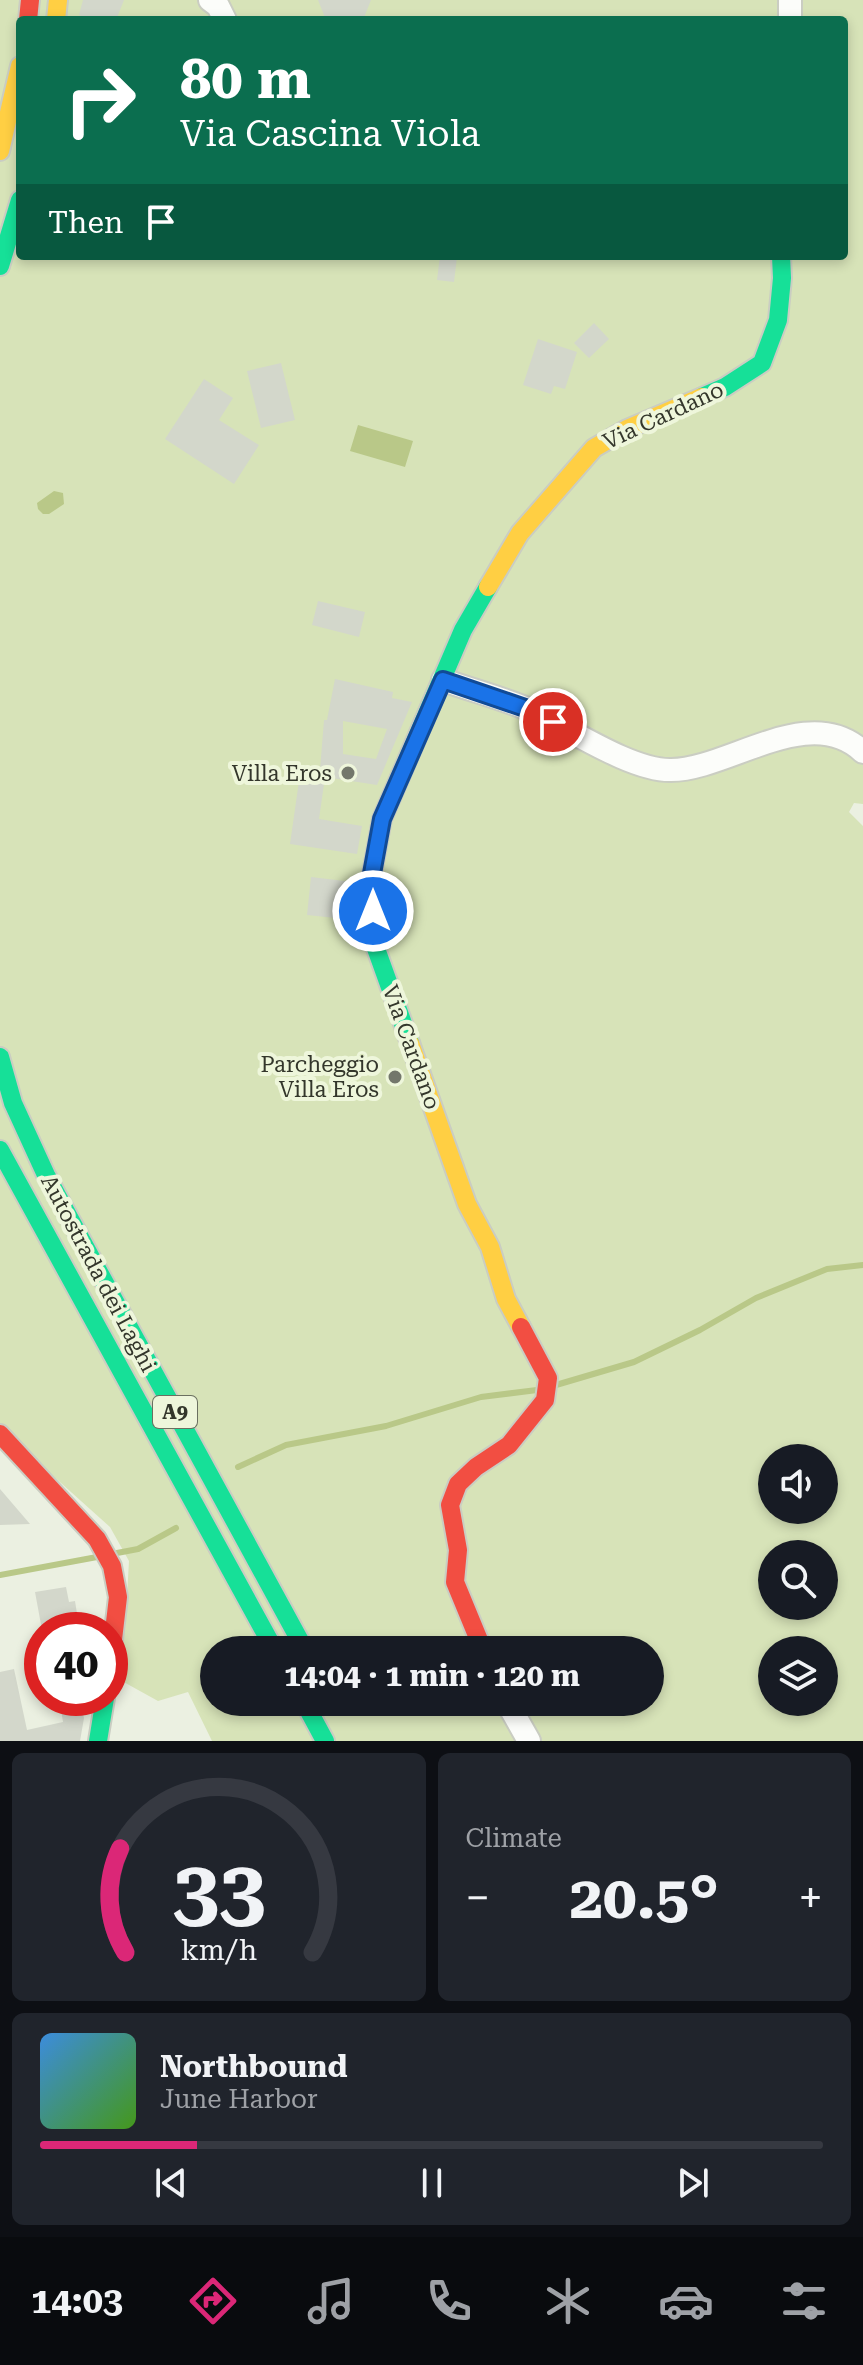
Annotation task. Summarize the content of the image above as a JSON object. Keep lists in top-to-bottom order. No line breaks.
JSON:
{"streets":{"main road":["Via Cardano","Autostrada dei Laghi","A9"]},"places":["Villa Eros","Parcheggio Villa Eros"],"page":{"turn":["80 m","Via Cascina Viola"],"then":"Then","limit":"40","trip":"14:04 · 1 min · 120 m","tile":"Climate","heat":["−","20.5°","+"],"song":["Northbound","June Harbor"],"tabs":"14:03","gauge":["33","km/h"]}}
